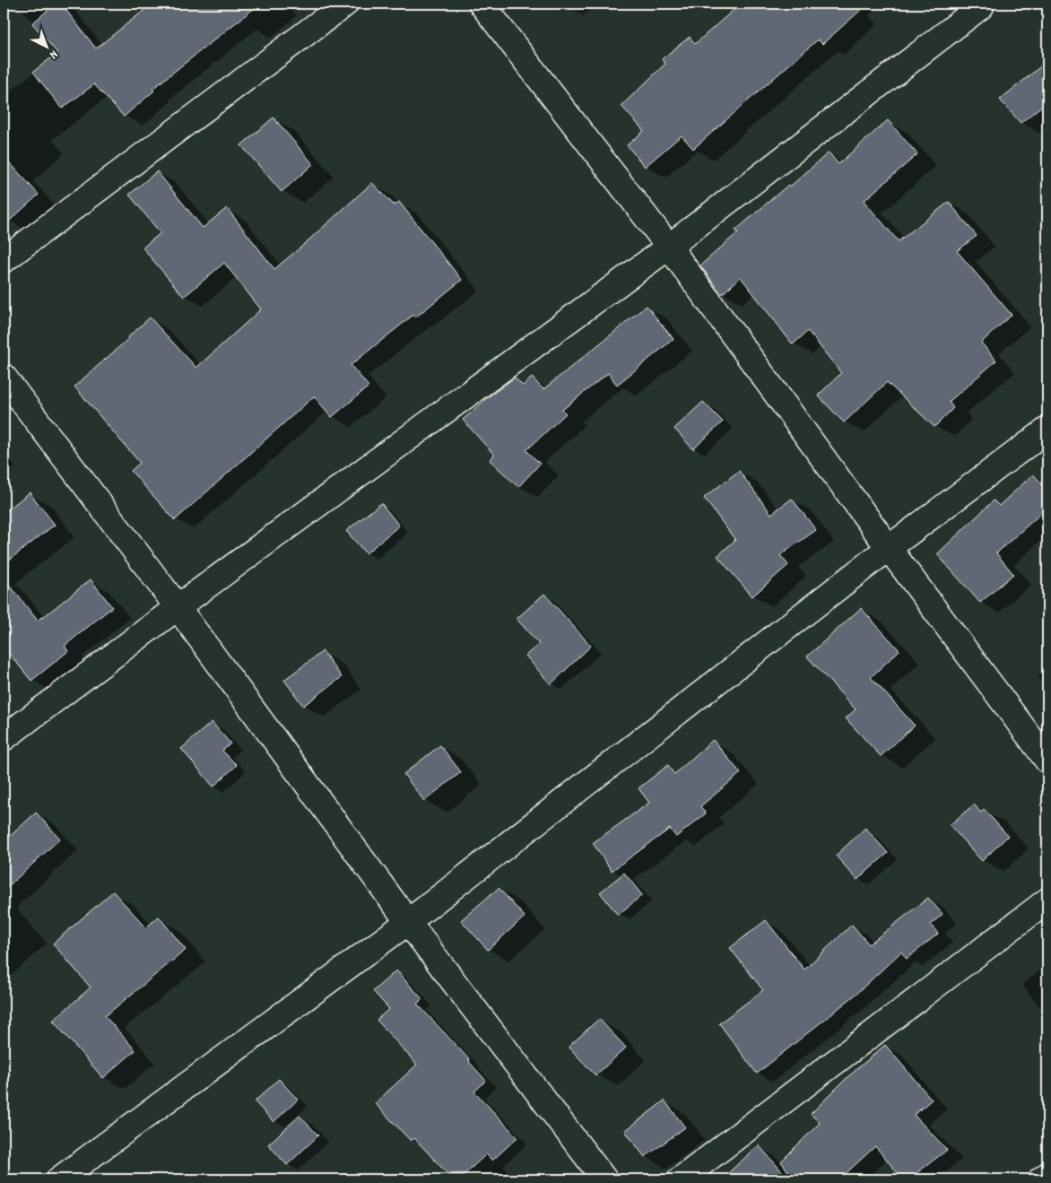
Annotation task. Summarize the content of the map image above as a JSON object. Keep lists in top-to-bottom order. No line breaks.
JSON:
{"north":"bottom right"}
